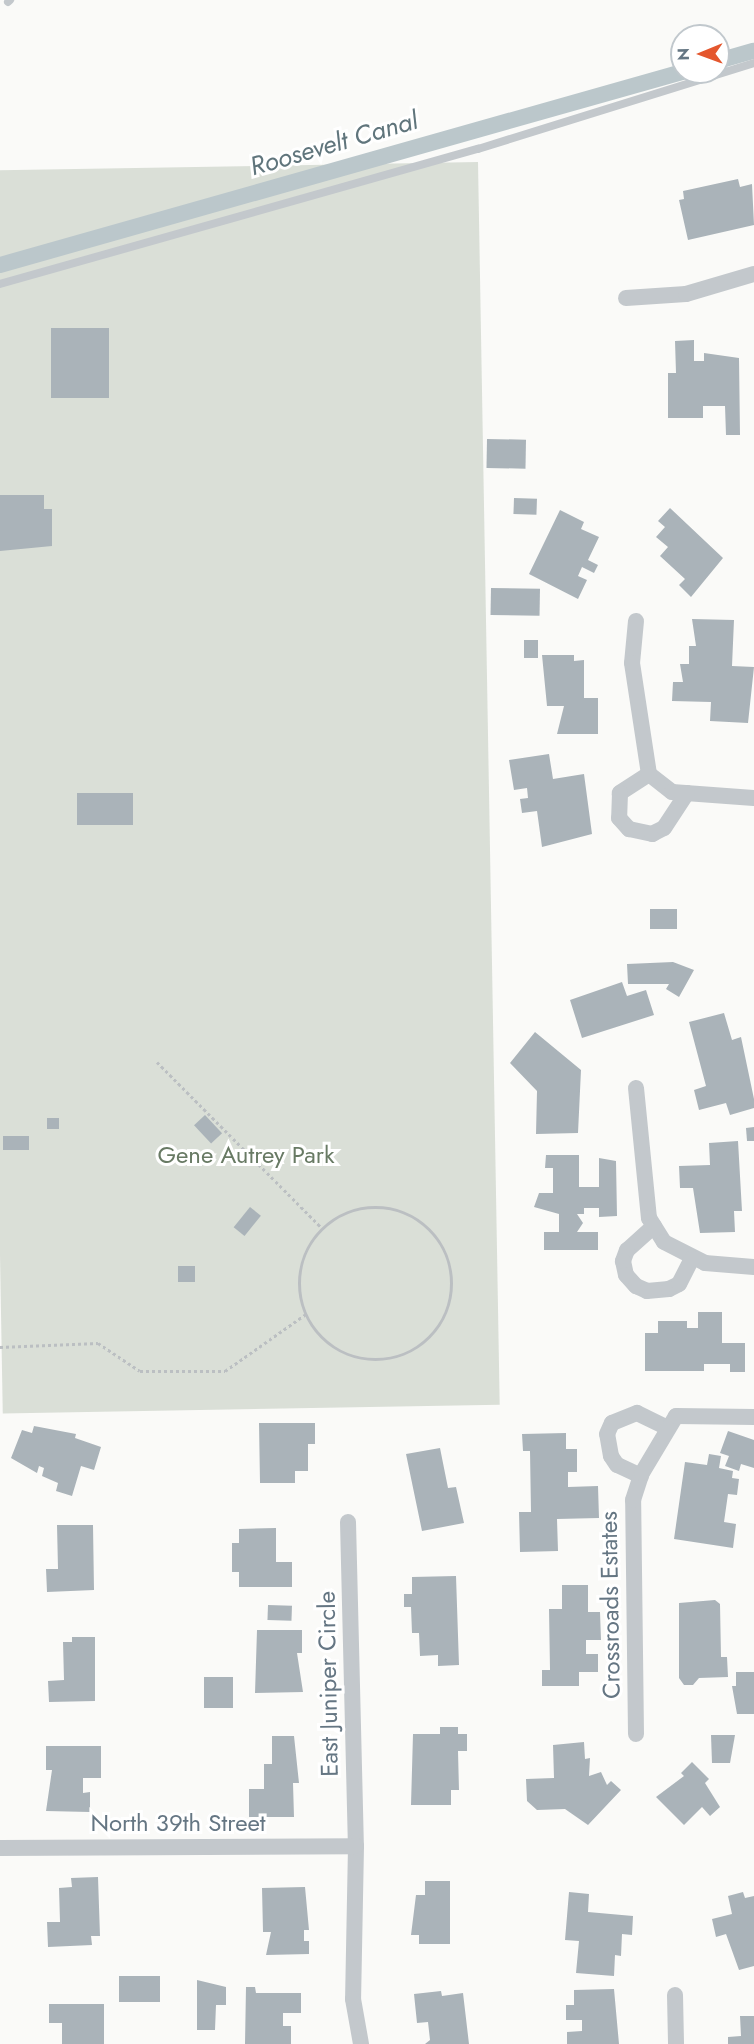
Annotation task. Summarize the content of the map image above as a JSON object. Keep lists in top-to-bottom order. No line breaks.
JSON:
{"streets":{"street":["Crossroads Estates","East Juniper Circle","North 39th Street"]},"crossings":[["East Juniper Circle","North 39th Street"]],"water":["Roosevelt Canal"],"parks":["Gene Autrey Park"],"north":"left"}
